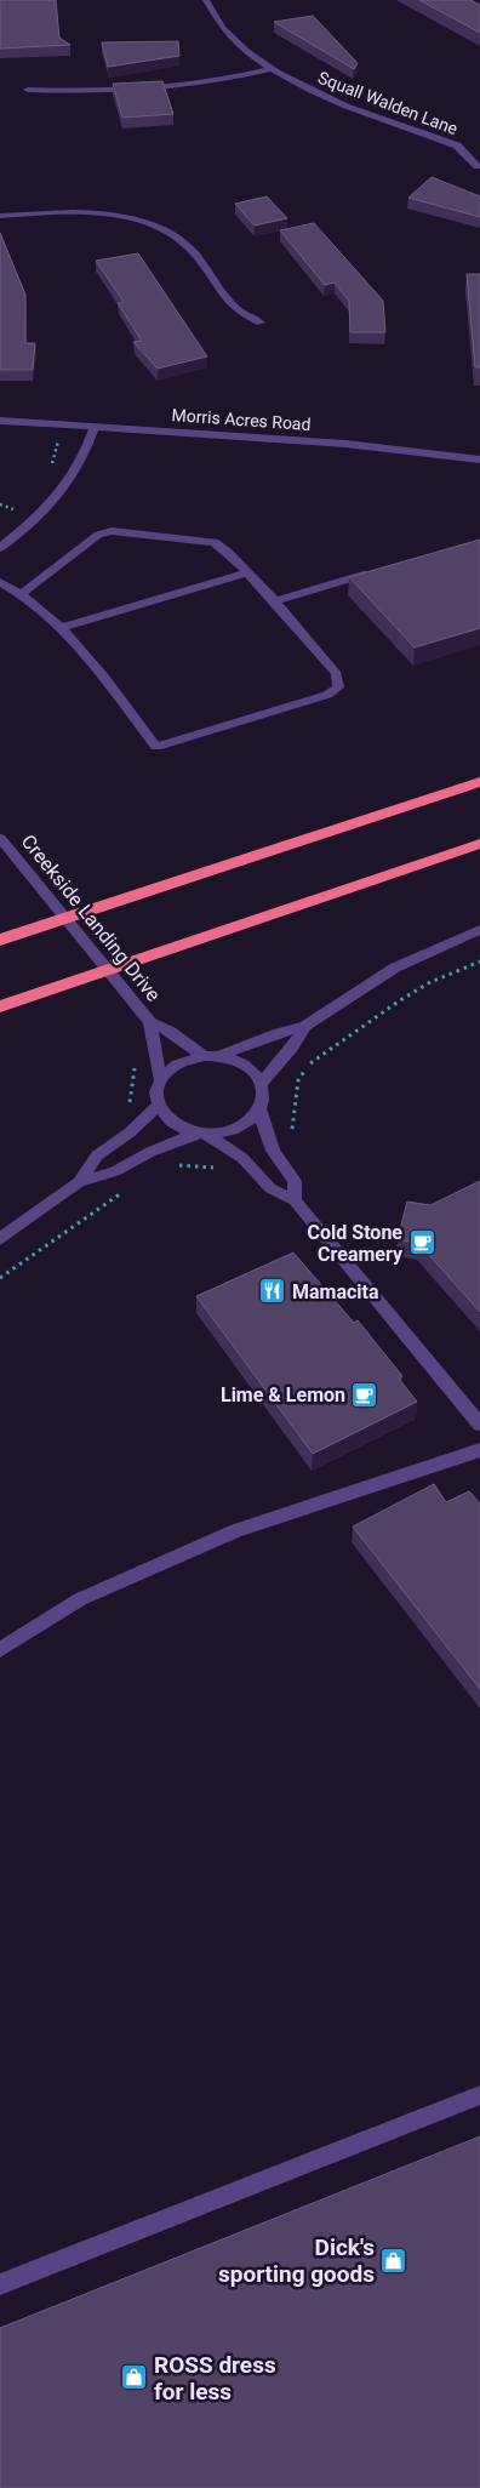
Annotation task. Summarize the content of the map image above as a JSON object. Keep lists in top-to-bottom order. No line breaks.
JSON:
{"streets":{"street":["Squall Walden Lane","Morris Acres Road","Creekside Landing Drive"]},"places":{"cafe":["Cold Stone Creamery","Lime & Lemon"],"restaurant":["Mamacita"],"shop":["Dick's sporting goods","ROSS dress for less"]}}
